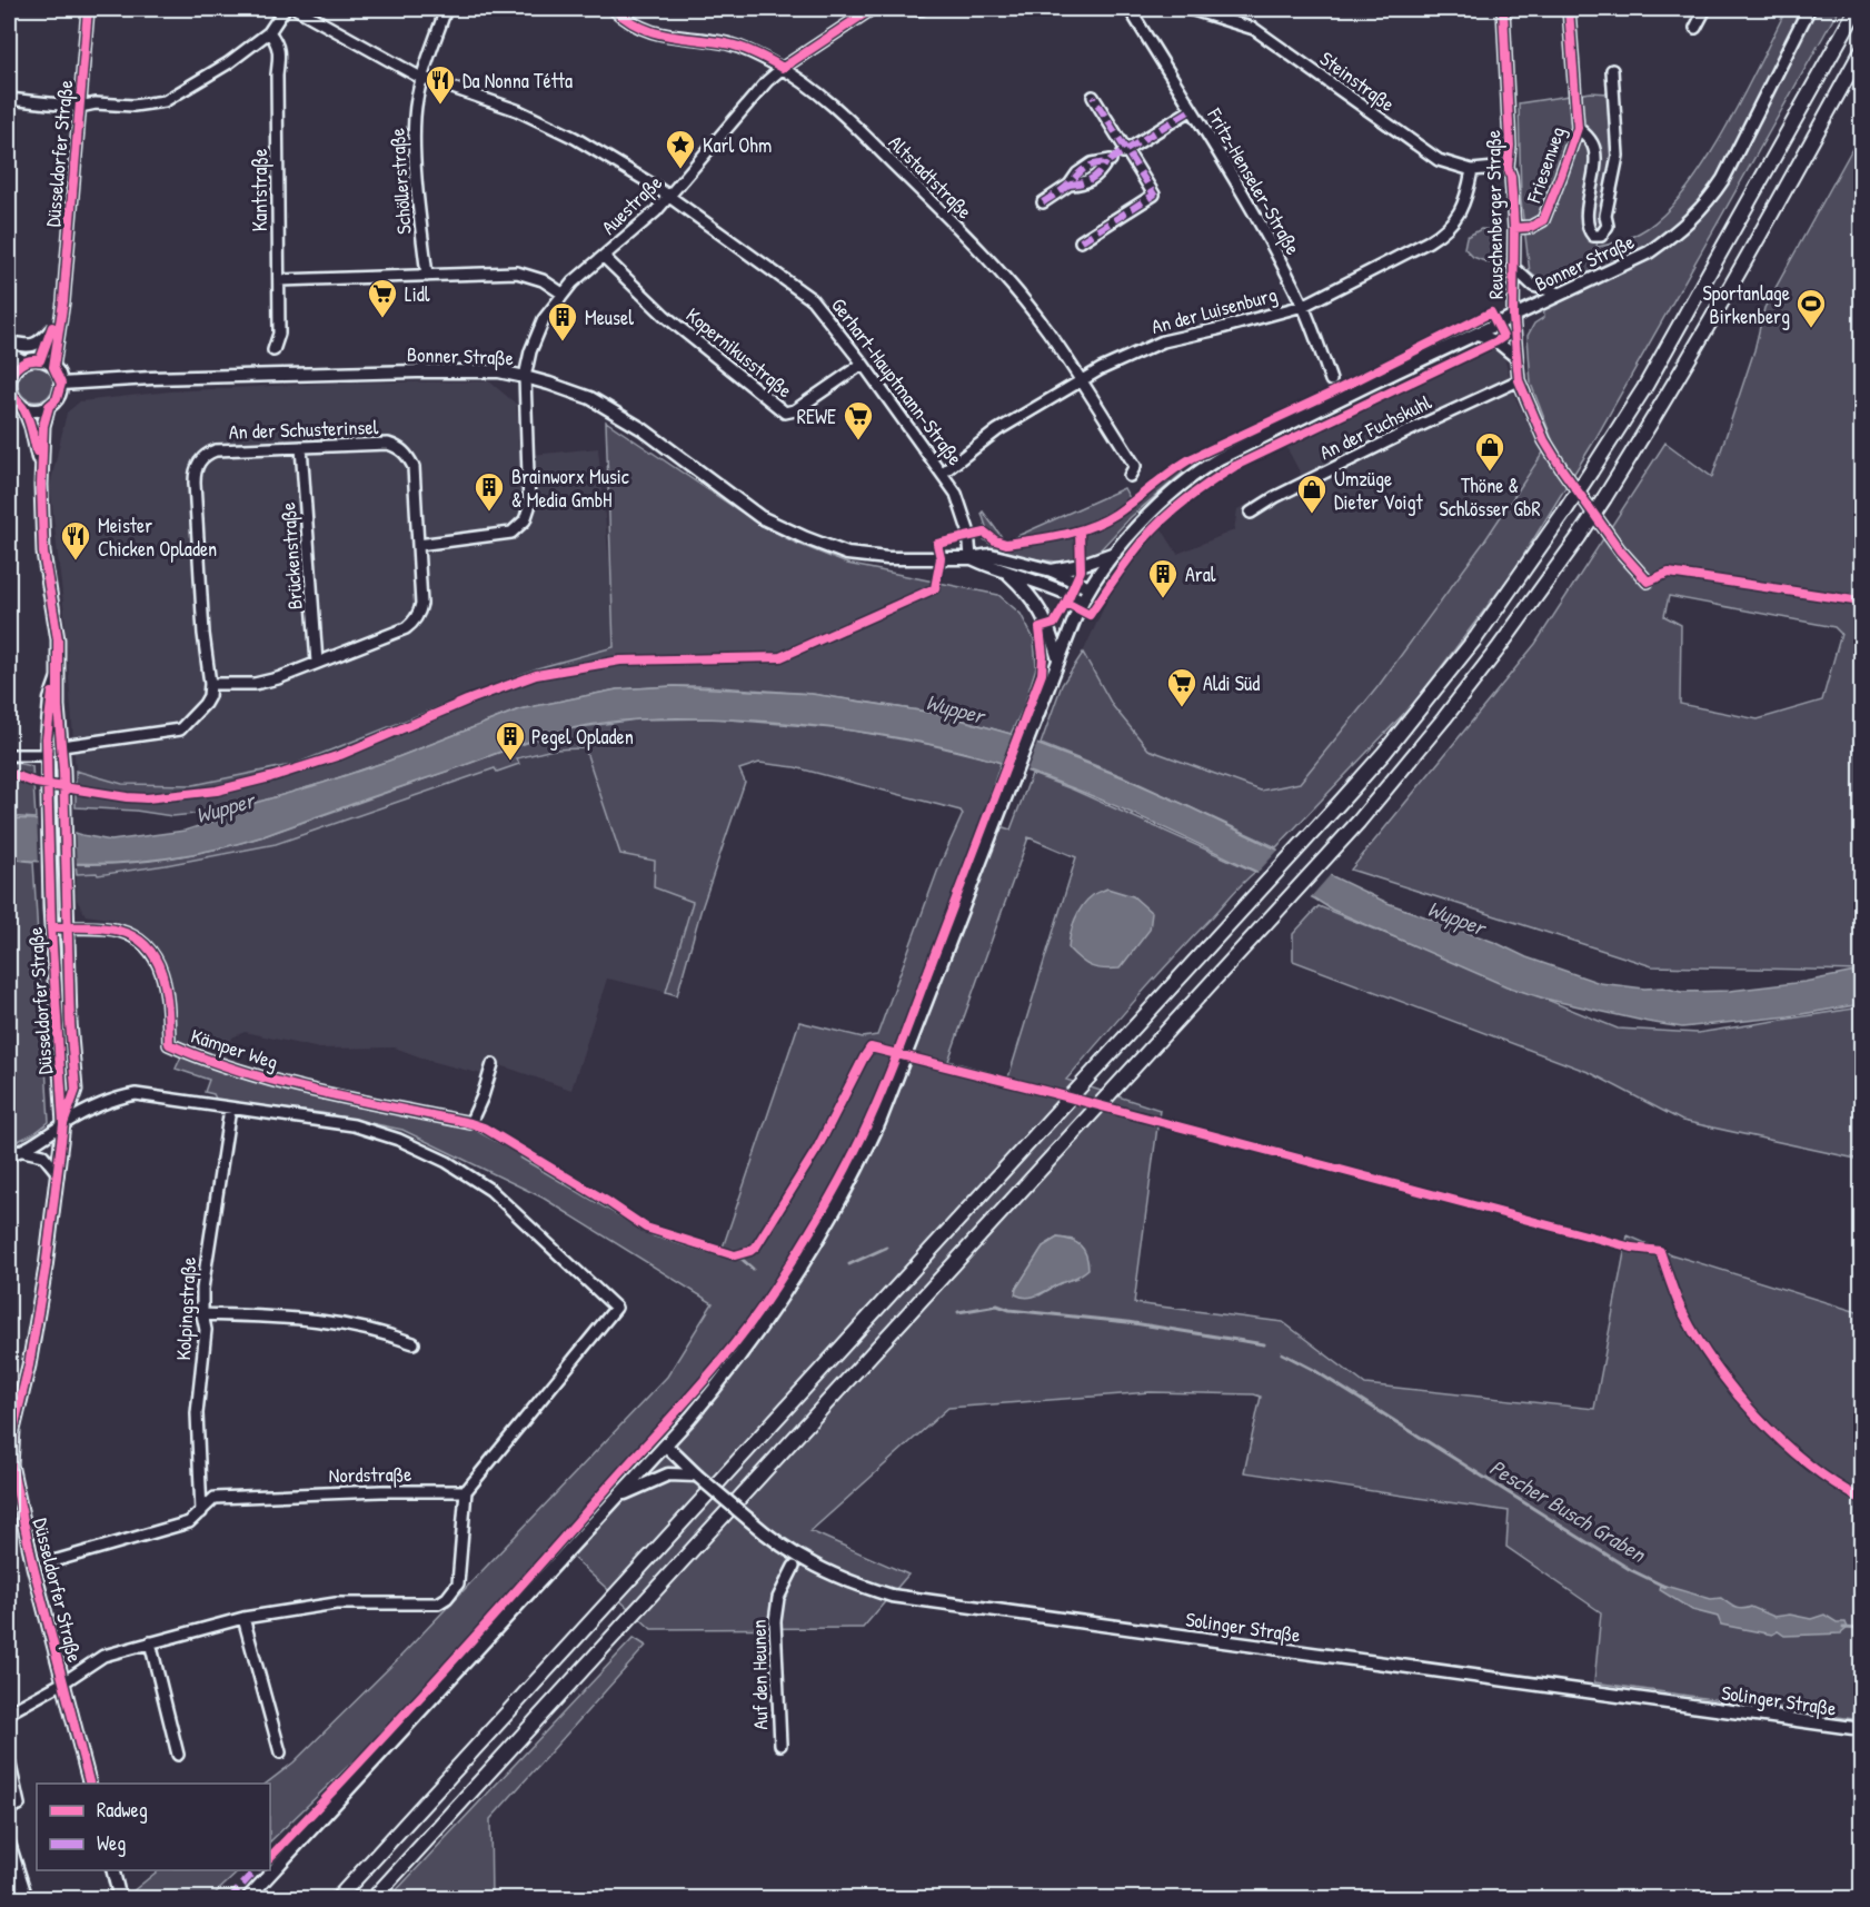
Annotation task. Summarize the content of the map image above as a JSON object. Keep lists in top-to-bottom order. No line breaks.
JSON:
{"streets":{"main road":["Düsseldorfer Straße","Bonner Straße","Solinger Straße"],"street":["Steinstraße","Friesenweg","Altstadtstraße","Schöllerstraße","Fritz-Henseler-Straße","Kantstraße","Auestraße","Reuschenberger Straße","An der Luisenburg","Kopernikusstraße","Gerhart-Hauptmann-Straße","An der Fuchskuhl","An der Schusterinsel","Brückenstraße","Kämper Weg","Kolpingstraße","Nordstraße","Auf den Heunen"]},"crossings":[["Steinstraße","Reuschenberger Straße"],["Steinstraße","An der Luisenburg"],["Düsseldorfer Straße","Bonner Straße"],["Düsseldorfer Straße","Kämper Weg"],["Friesenweg","Reuschenberger Straße"],["Altstadtstraße","Auestraße"],["Altstadtstraße","An der Luisenburg"],["Schöllerstraße","Gerhart-Hauptmann-Straße"],["Fritz-Henseler-Straße","An der Luisenburg"],["Auestraße","Bonner Straße"],["Auestraße","Kopernikusstraße"],["Auestraße","Gerhart-Hauptmann-Straße"],["Reuschenberger Straße","Bonner Straße"],["Reuschenberger Straße","An der Fuchskuhl"],["Bonner Straße","Gerhart-Hauptmann-Straße"],["Bonner Straße","Solinger Straße"],["An der Luisenburg","Gerhart-Hauptmann-Straße"],["Kopernikusstraße","Gerhart-Hauptmann-Straße"],["An der Schusterinsel","Brückenstraße"],["Kolpingstraße","Nordstraße"]],"water":["Wupper","Pescher Busch Graben"],"places":{"restaurant":["Da Nonna Tétta","Meister Chicken Opladen"],"place":["Karl Ohm"],"supermarket":["Lidl","REWE","Aldi Süd"],"sports":["Sportanlage Birkenberg"],"building":["Meusel","Brainworx Music & Media GmbH","Aral","Pegel Opladen"],"shop":["Thöne & Schlösser GbR","Umzüge Dieter Voigt"]},"legend":["Radweg","Weg"]}
